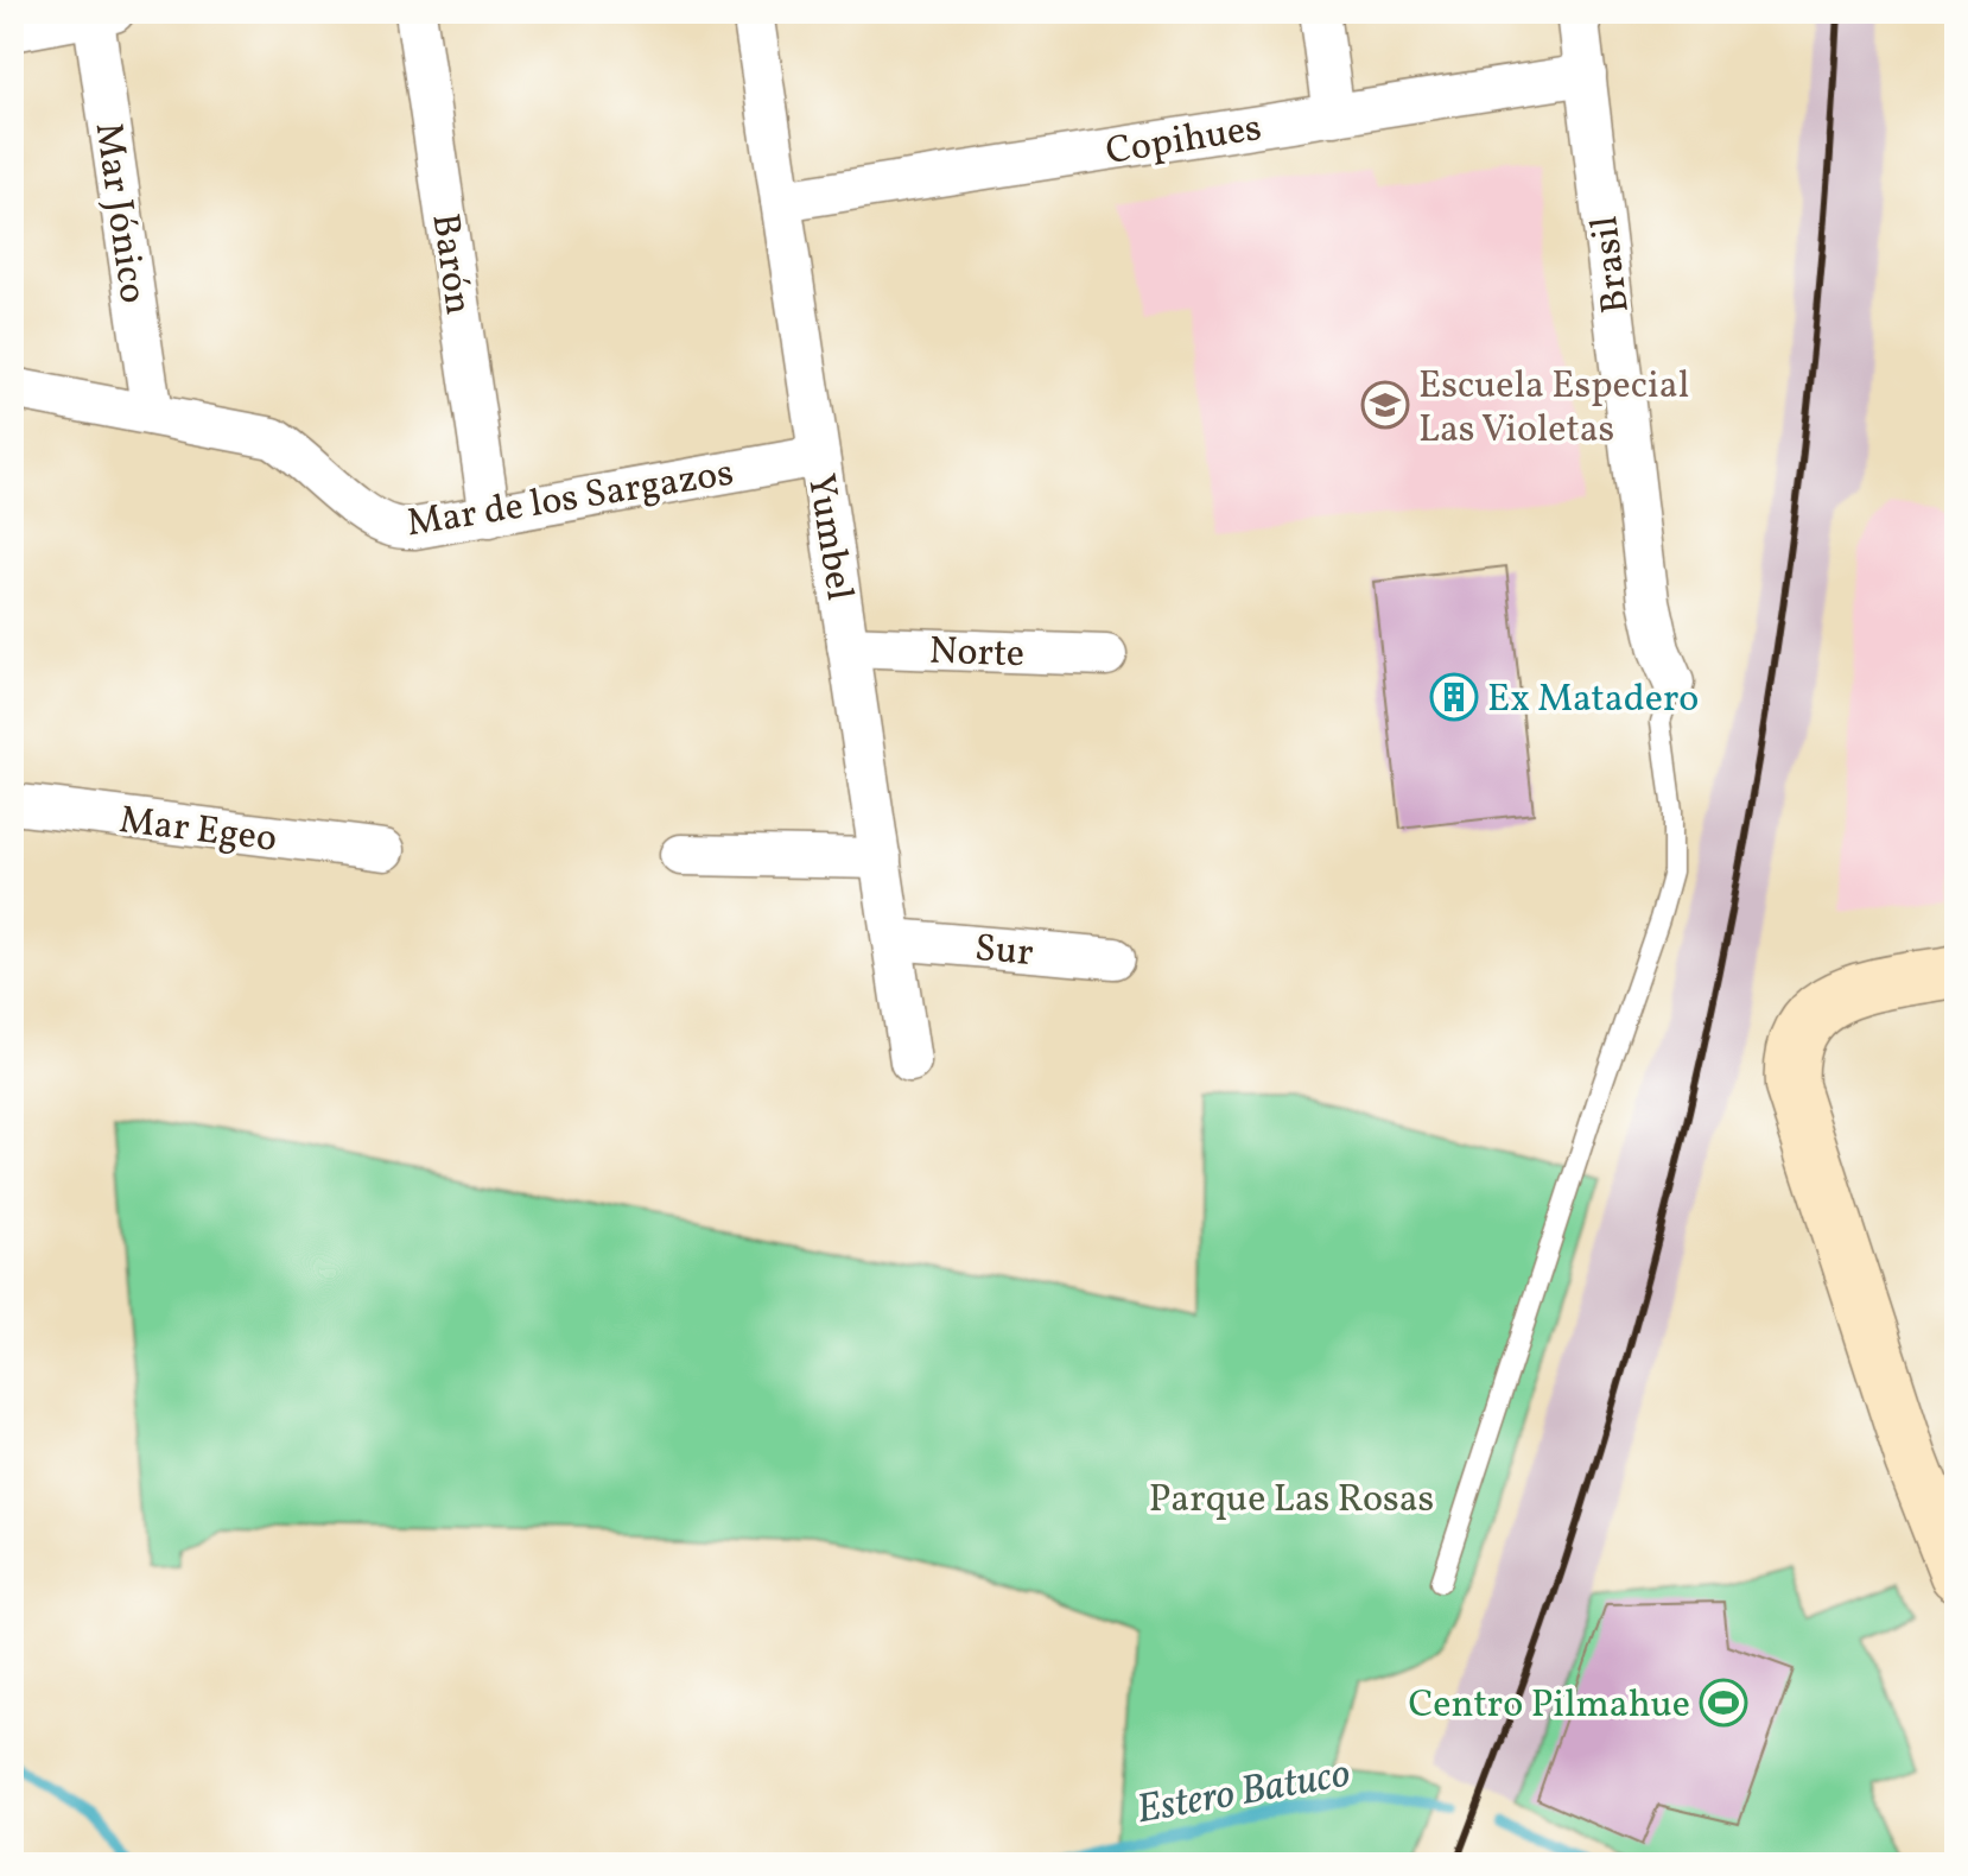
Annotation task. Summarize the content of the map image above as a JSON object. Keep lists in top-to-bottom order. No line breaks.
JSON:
{"streets":{"street":["Copihues","Mar Jónico","Barón","Brasil","Mar de los Sargazos","Yumbel","Norte","Mar Egeo","Sur"]},"crossings":[["Copihues","Brasil"],["Copihues","Yumbel"],["Mar Jónico","Mar de los Sargazos"],["Barón","Mar de los Sargazos"],["Mar de los Sargazos","Yumbel"],["Yumbel","Norte"],["Yumbel","Sur"]],"water":["Estero Batuco"],"parks":["Parque Las Rosas"],"places":{"school or university":["Escuela Especial Las Violetas"],"building":["Ex Matadero"],"sports":["Centro Pilmahue"]}}
